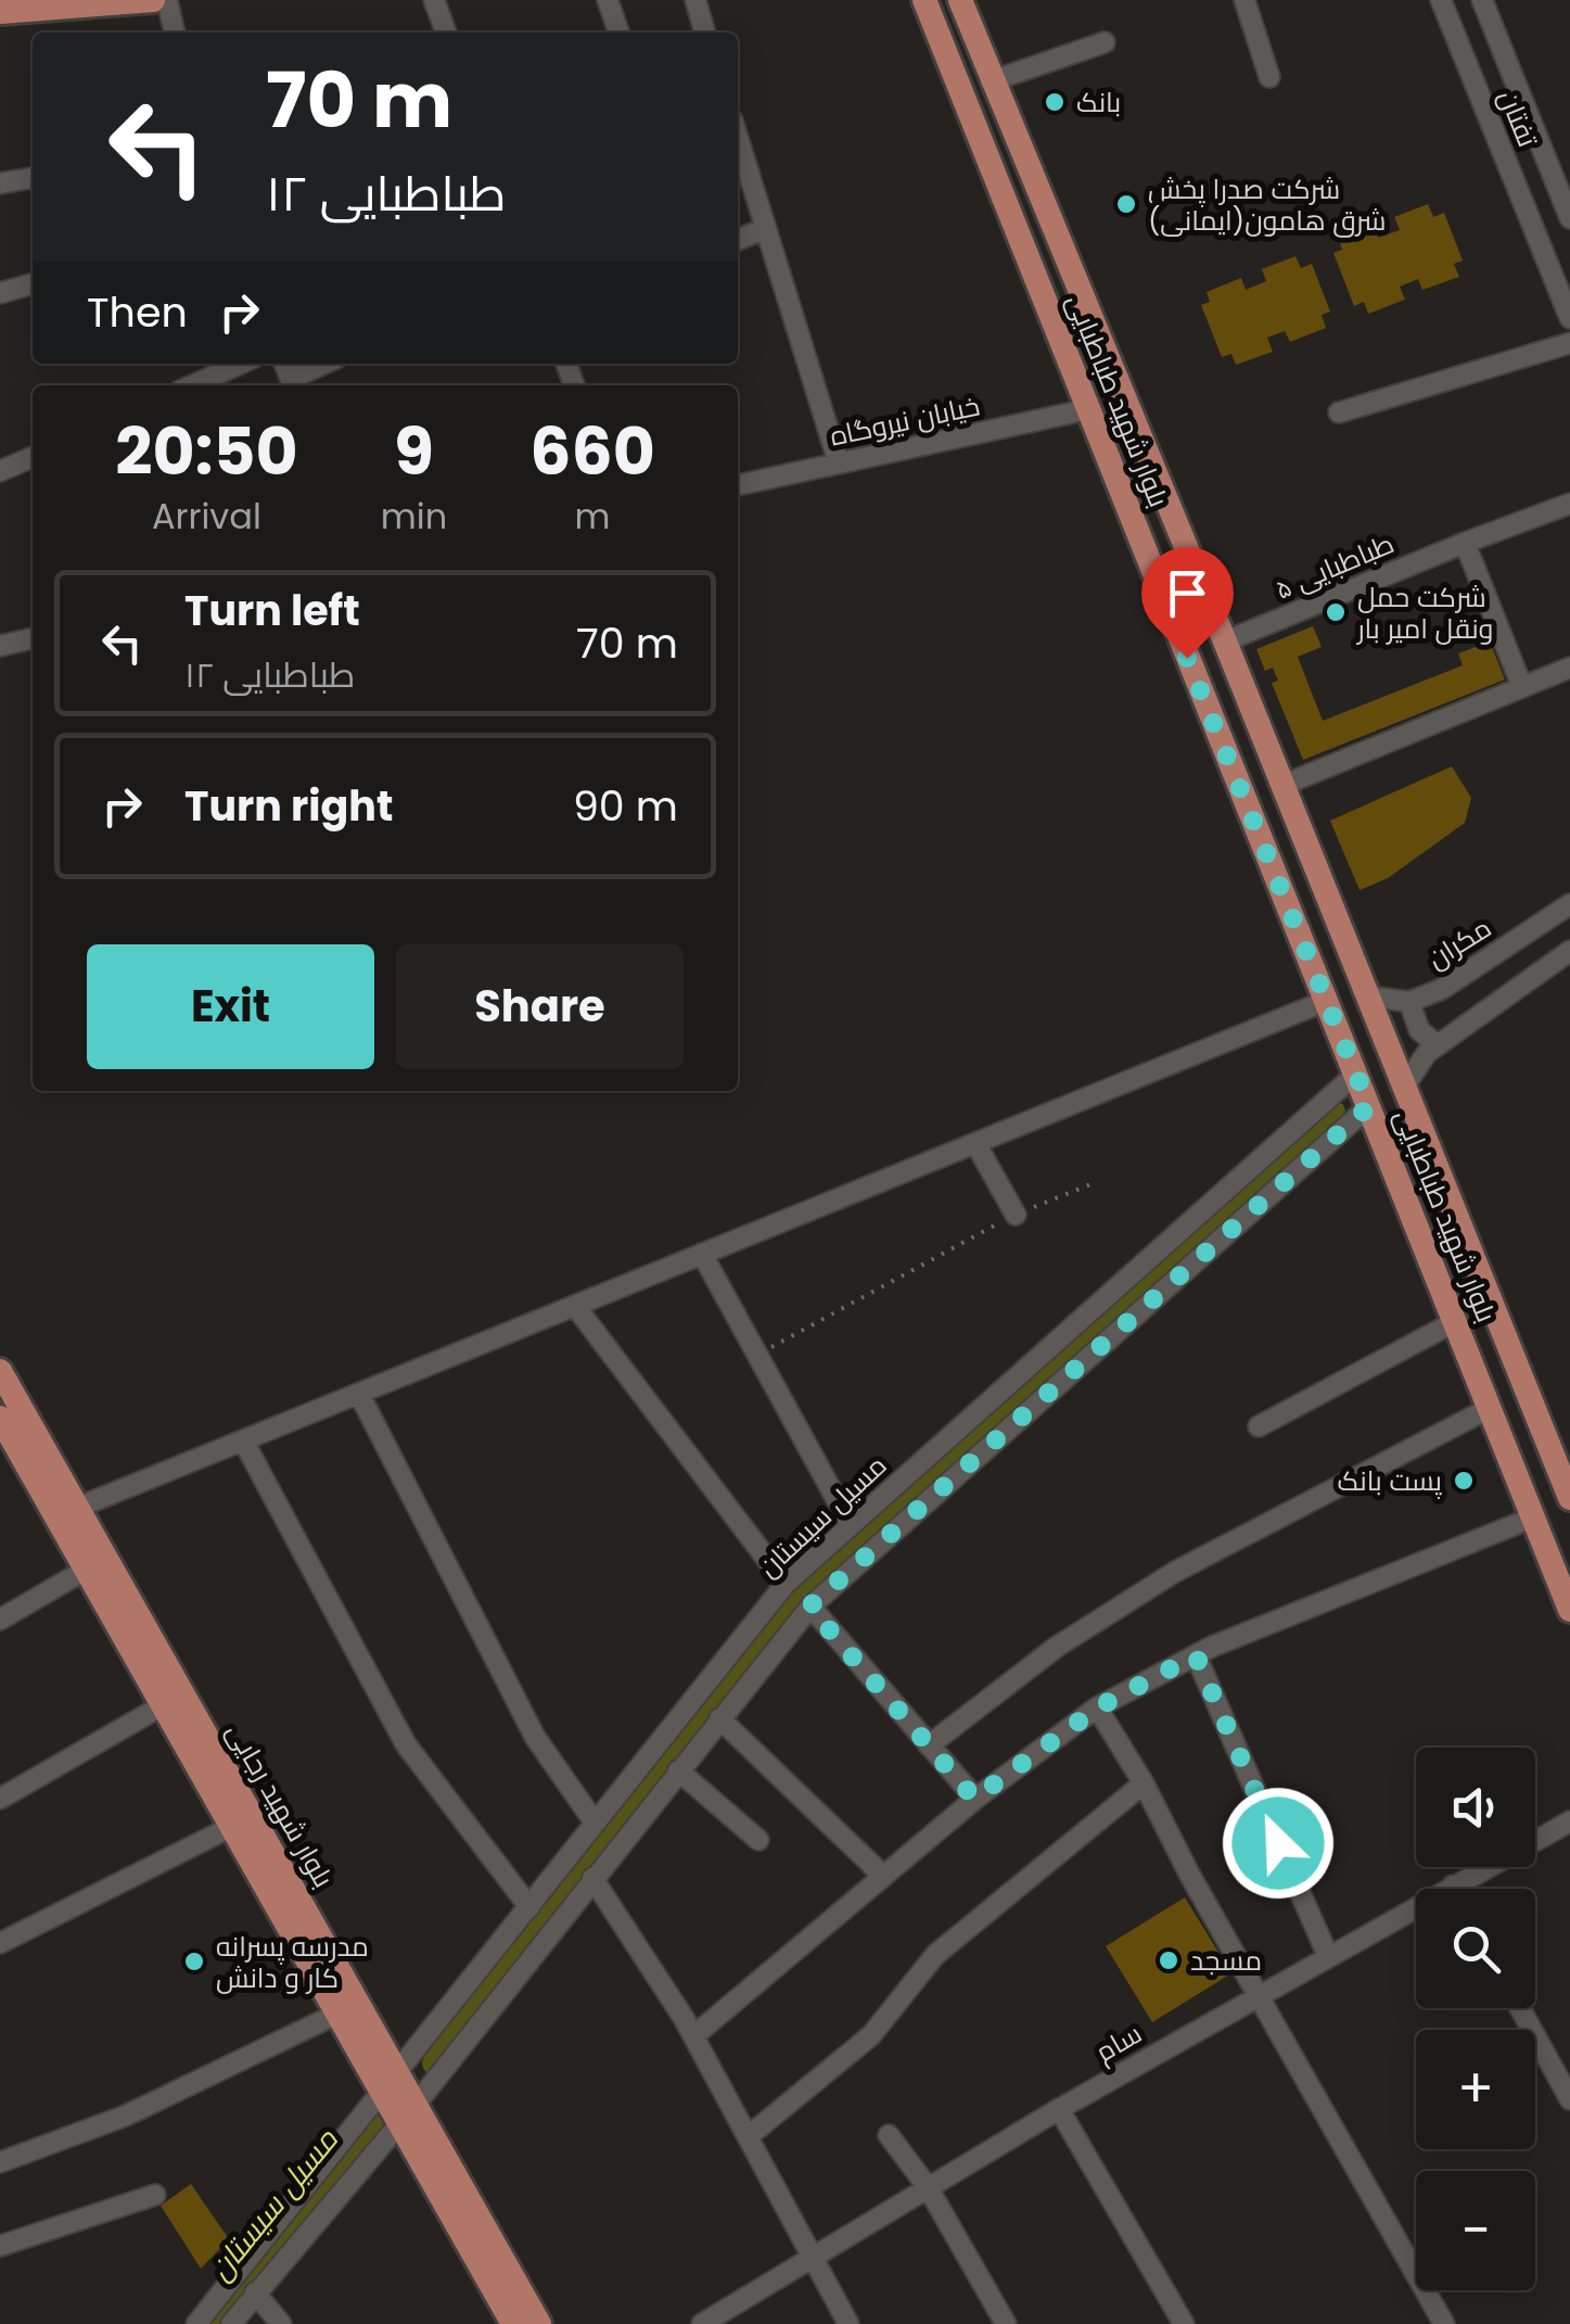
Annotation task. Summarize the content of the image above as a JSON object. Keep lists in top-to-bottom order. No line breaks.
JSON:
{"streets":{"main road":["بلوار شهید طباطبایی","بلوار شهید رجایی"],"street":["تفتان","خیابان نیروگاه","طباطبایی ۵","مکران","مسیل سیستان","سام"]},"crossings":[["بلوار شهید طباطبایی","خیابان نیروگاه"],["بلوار شهید طباطبایی","طباطبایی ۵"],["بلوار شهید طباطبایی","مکران"],["بلوار شهید طباطبایی","مسیل سیستان"],["مسیل سیستان","بلوار شهید رجایی"]],"water":["مسیل سیستان"],"places":["بانک","شرکت صدرا پخش شرق هامون(ایمانی)","شرکت حمل ونقل امیر بار","پست بانک","مسجد","مدرسه پسرانه کار و دانش"],"page":{"turn":["70 m","طباطبایی ۱۲"],"then":"Then","eta":["20:50","Arrival","9","min","660","m"],"list":[{"name":"Turn left","note":"طباطبایی ۱۲","value":"70 m"},{"name":"Turn right","value":"90 m"}],"buttons":["Exit","Share"],"map_buttons":["+","−"]}}
